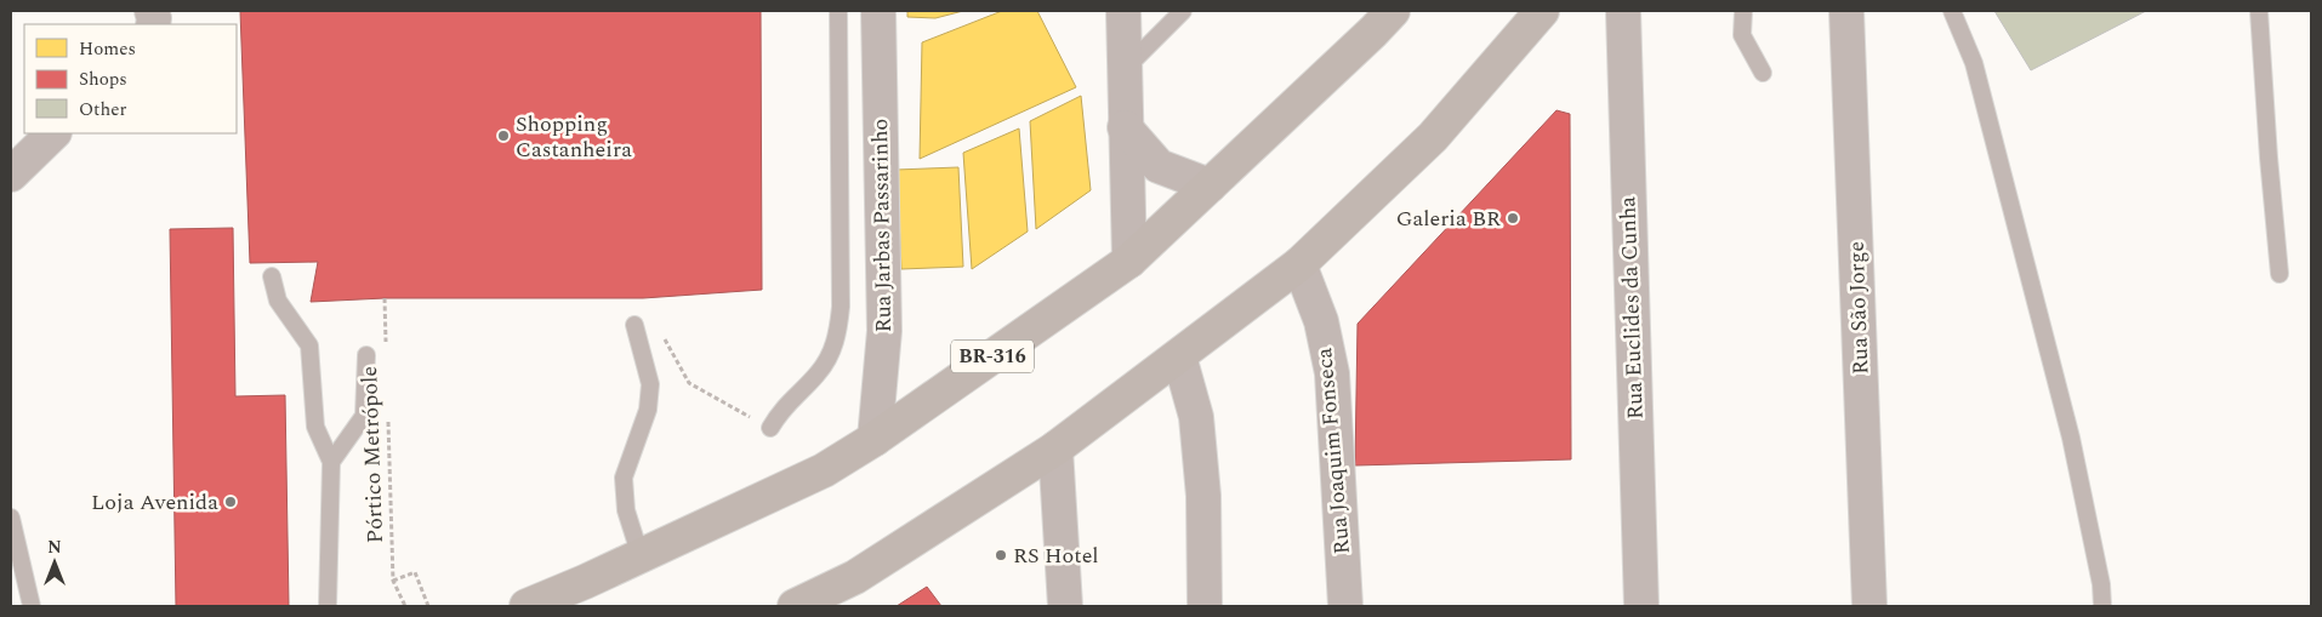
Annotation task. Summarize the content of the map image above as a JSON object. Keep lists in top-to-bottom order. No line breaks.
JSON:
{"streets":{"highway":["BR-316"],"street":["Rua Jarbas Passarinho","Rua Euclides da Cunha","Rua São Jorge","Rua Joaquim Fonseca"],"path":["Pórtico Metrópole"]},"crossings":[["Rua Jarbas Passarinho","BR-316"]],"places":["Shopping Castanheira","Galeria BR","Loja Avenida","RS Hotel"],"legend":["Homes","Shops","Other"],"north":"top"}
